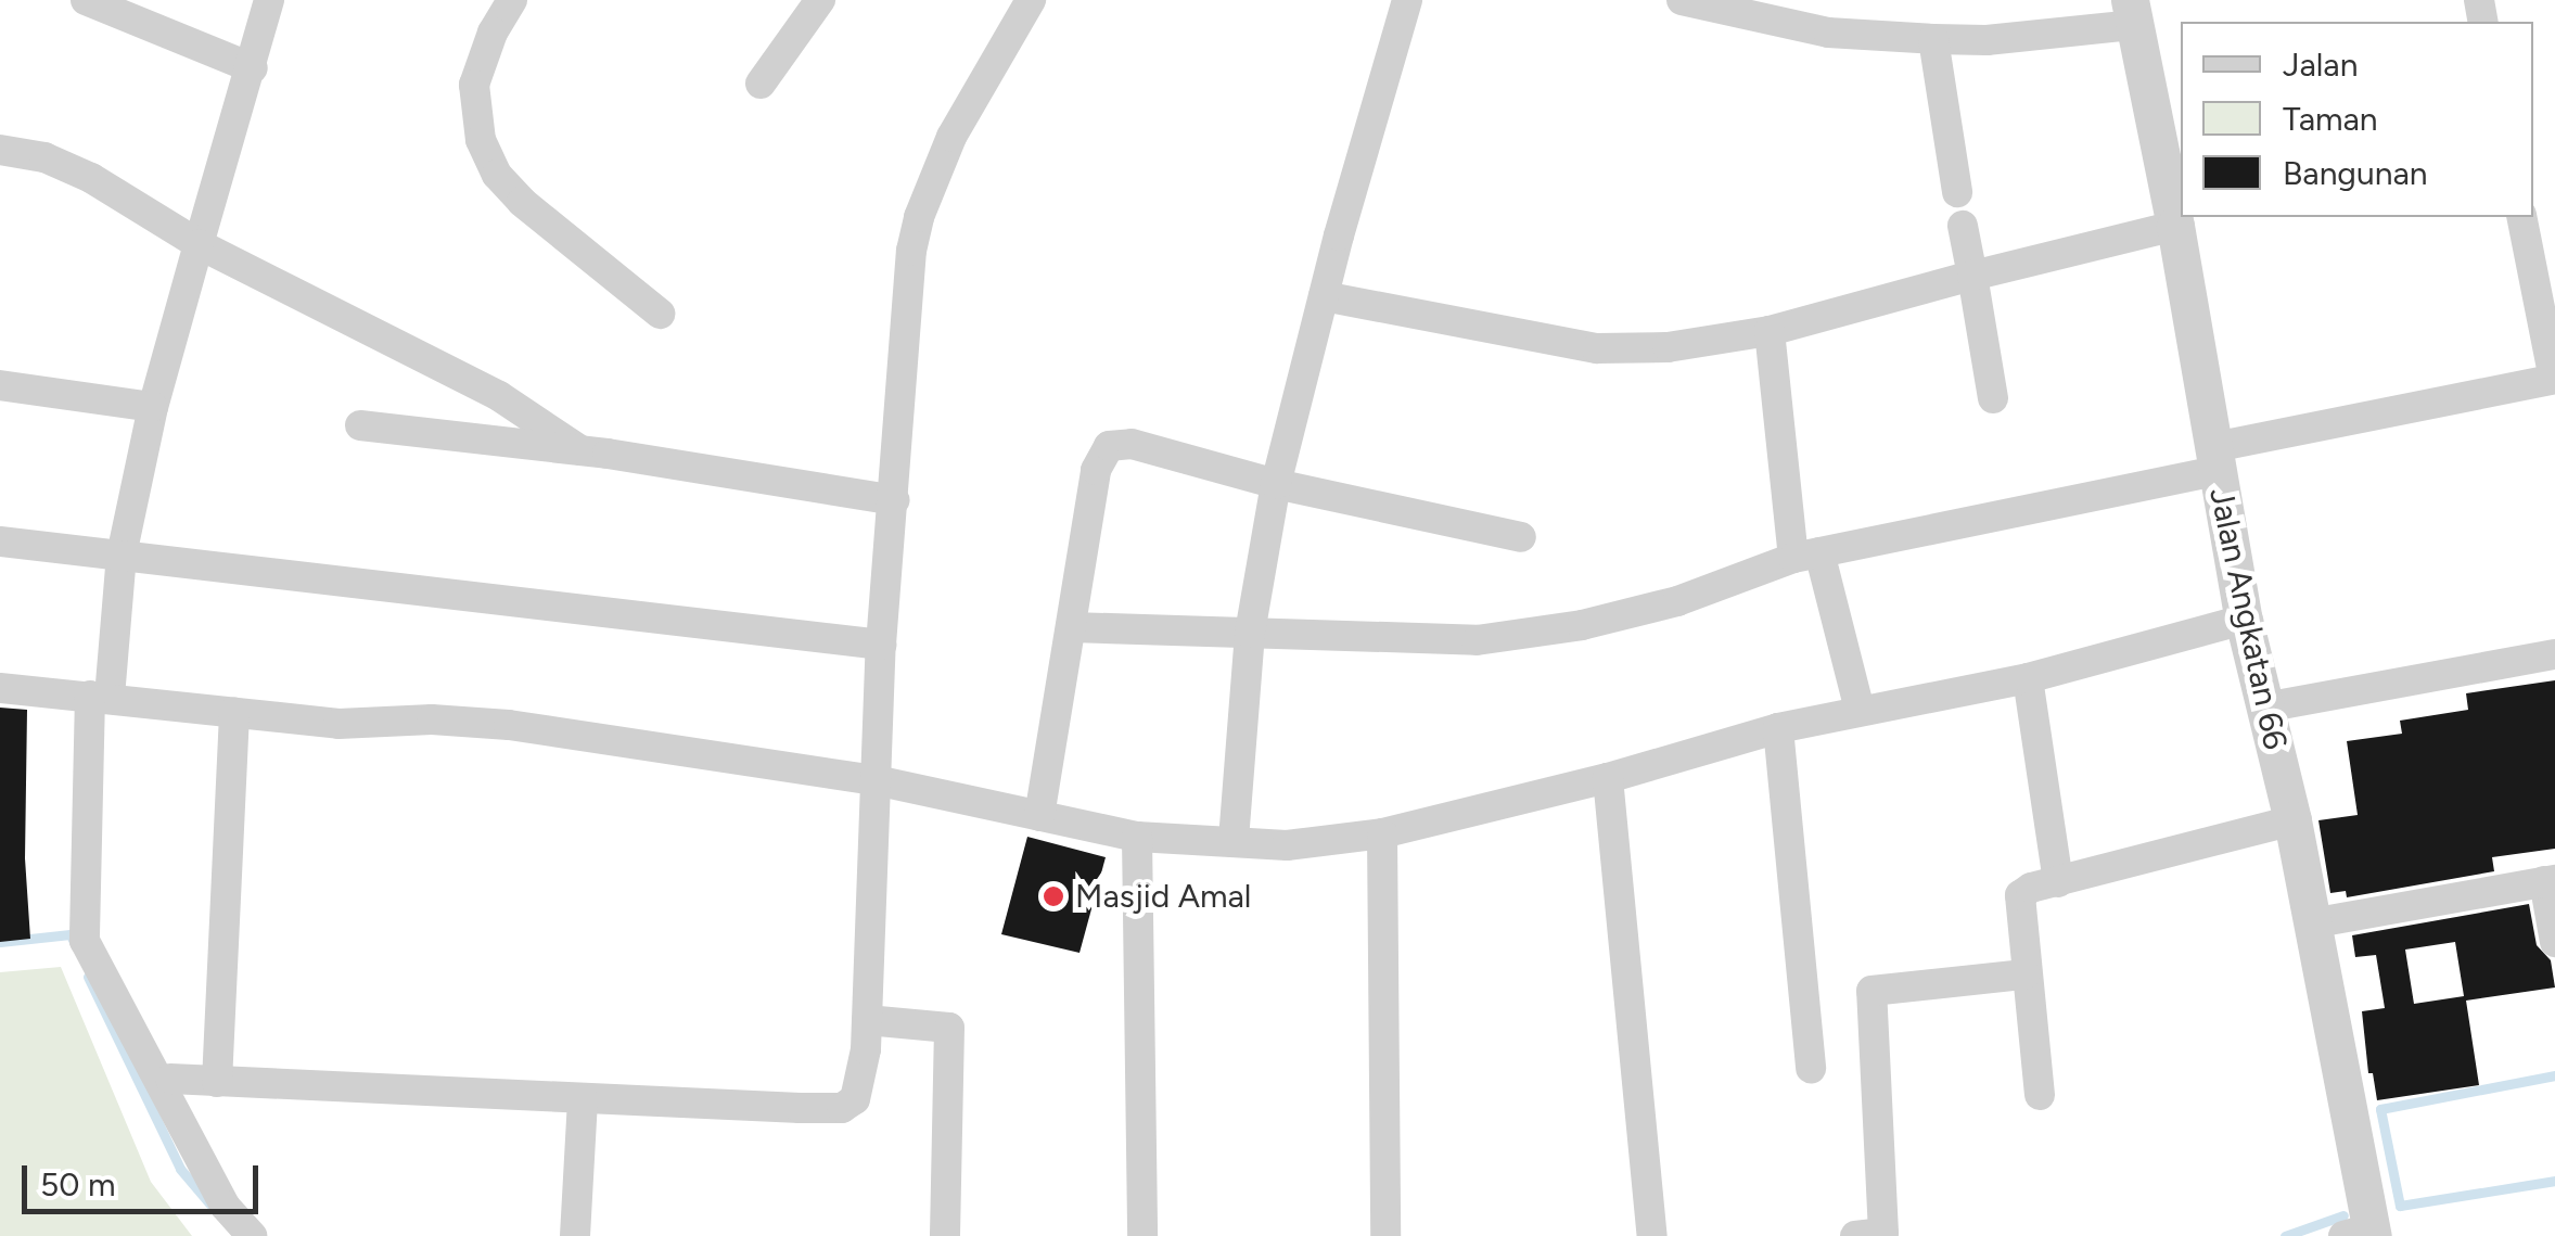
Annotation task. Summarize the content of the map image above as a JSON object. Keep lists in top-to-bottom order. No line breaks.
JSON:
{"streets":{"street":["Jalan Angkatan 66"]},"places":["Masjid Amal"],"legend":["Jalan","Taman","Bangunan"],"scale_bar":"50 m"}
